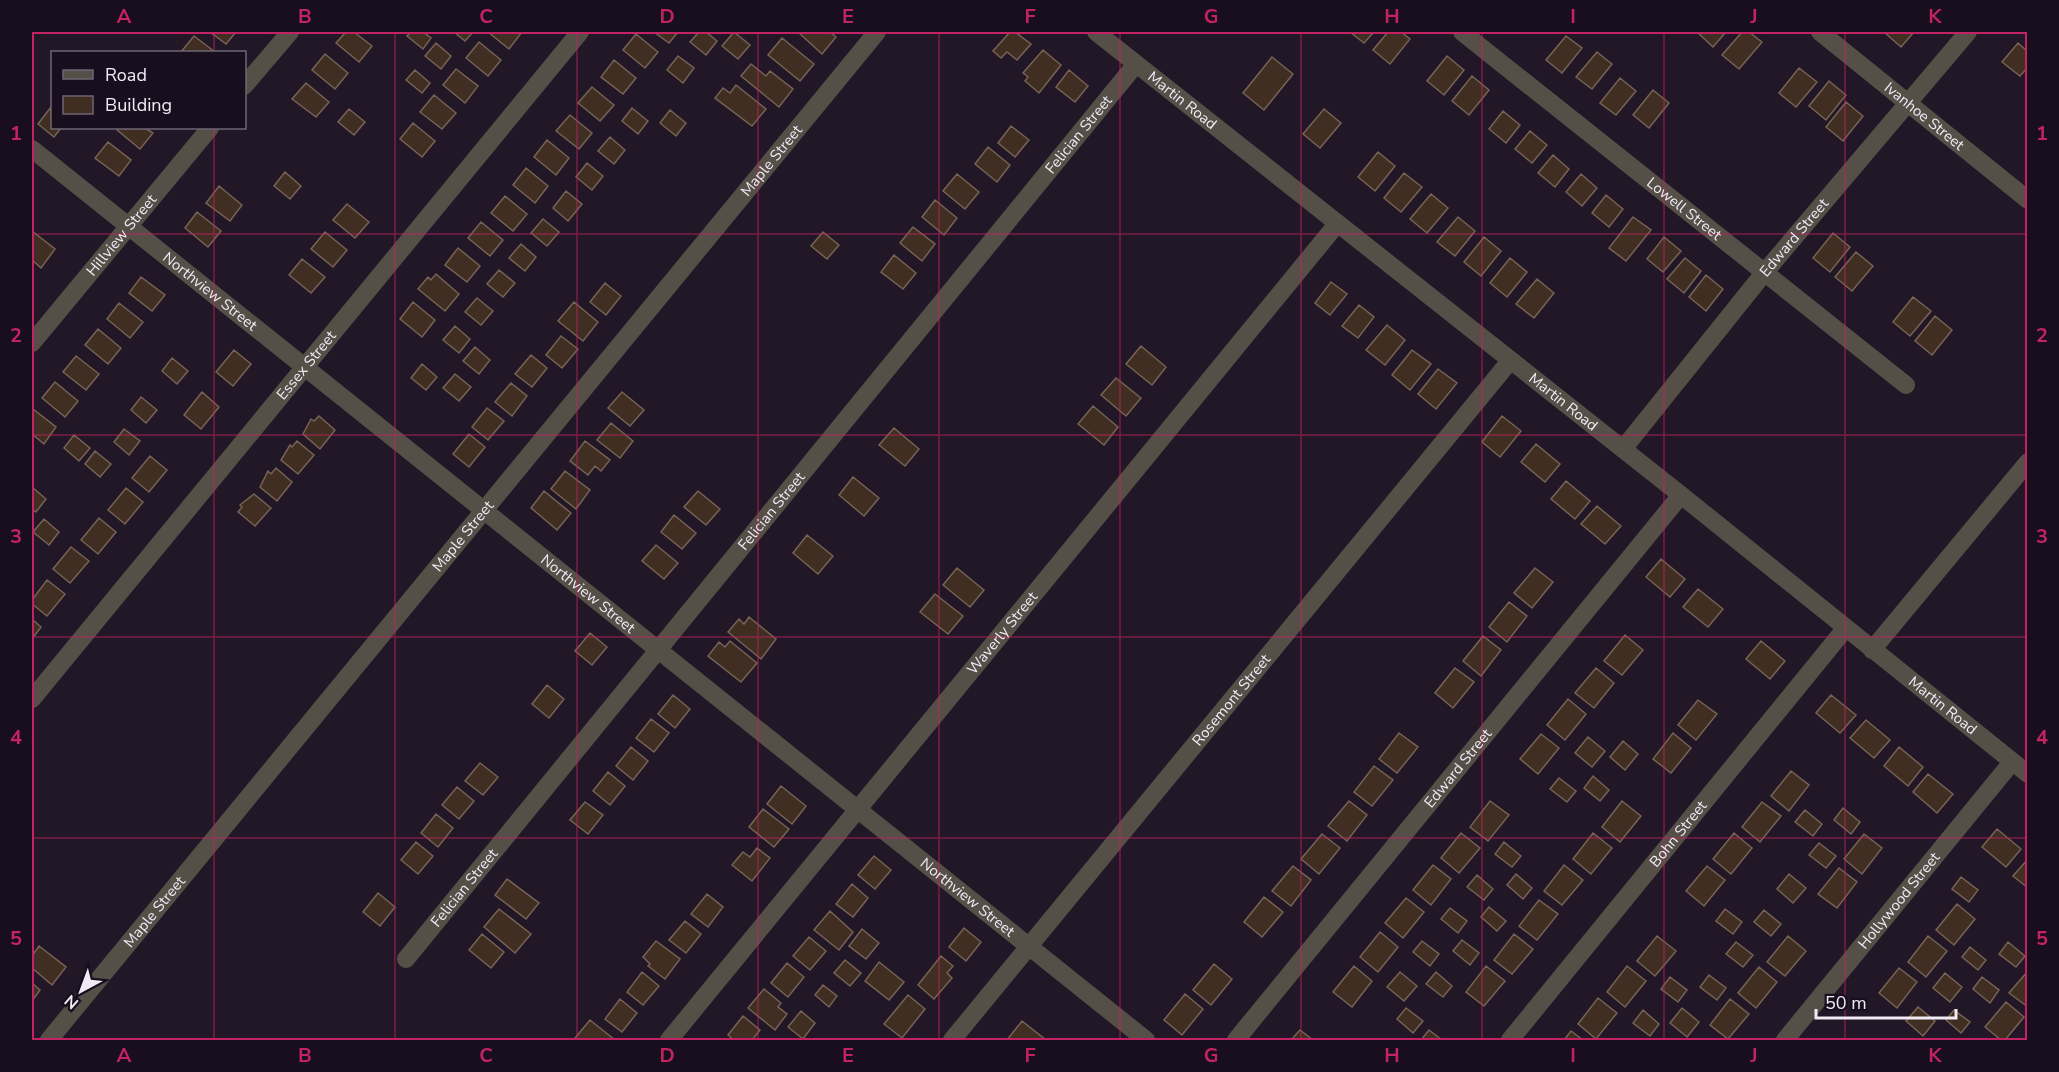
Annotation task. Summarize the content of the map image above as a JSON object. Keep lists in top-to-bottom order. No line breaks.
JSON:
{"streets":{"street":["Martin Road","Ivanhoe Street","Felician Street","Maple Street","Lowell Street","Hillview Street","Edward Street","Northview Street","Essex Street","Waverly Street","Rosemont Street","Bohn Street","Hollywood Street"]},"crossings":[["Martin Road","Felician Street"],["Martin Road","Edward Street"],["Martin Road","Waverly Street"],["Martin Road","Rosemont Street"],["Martin Road","Bohn Street"],["Martin Road","Hollywood Street"],["Ivanhoe Street","Edward Street"],["Felician Street","Northview Street"],["Maple Street","Northview Street"],["Lowell Street","Edward Street"],["Hillview Street","Northview Street"],["Northview Street","Essex Street"],["Northview Street","Waverly Street"],["Northview Street","Rosemont Street"]],"legend":["Road","Building"],"scale_bar":"50 m","north":"bottom left","grid":{"columns":["A","B","C","D","E","F","G","H","I","J","K"],"rows":["1","2","3","4","5"]}}
